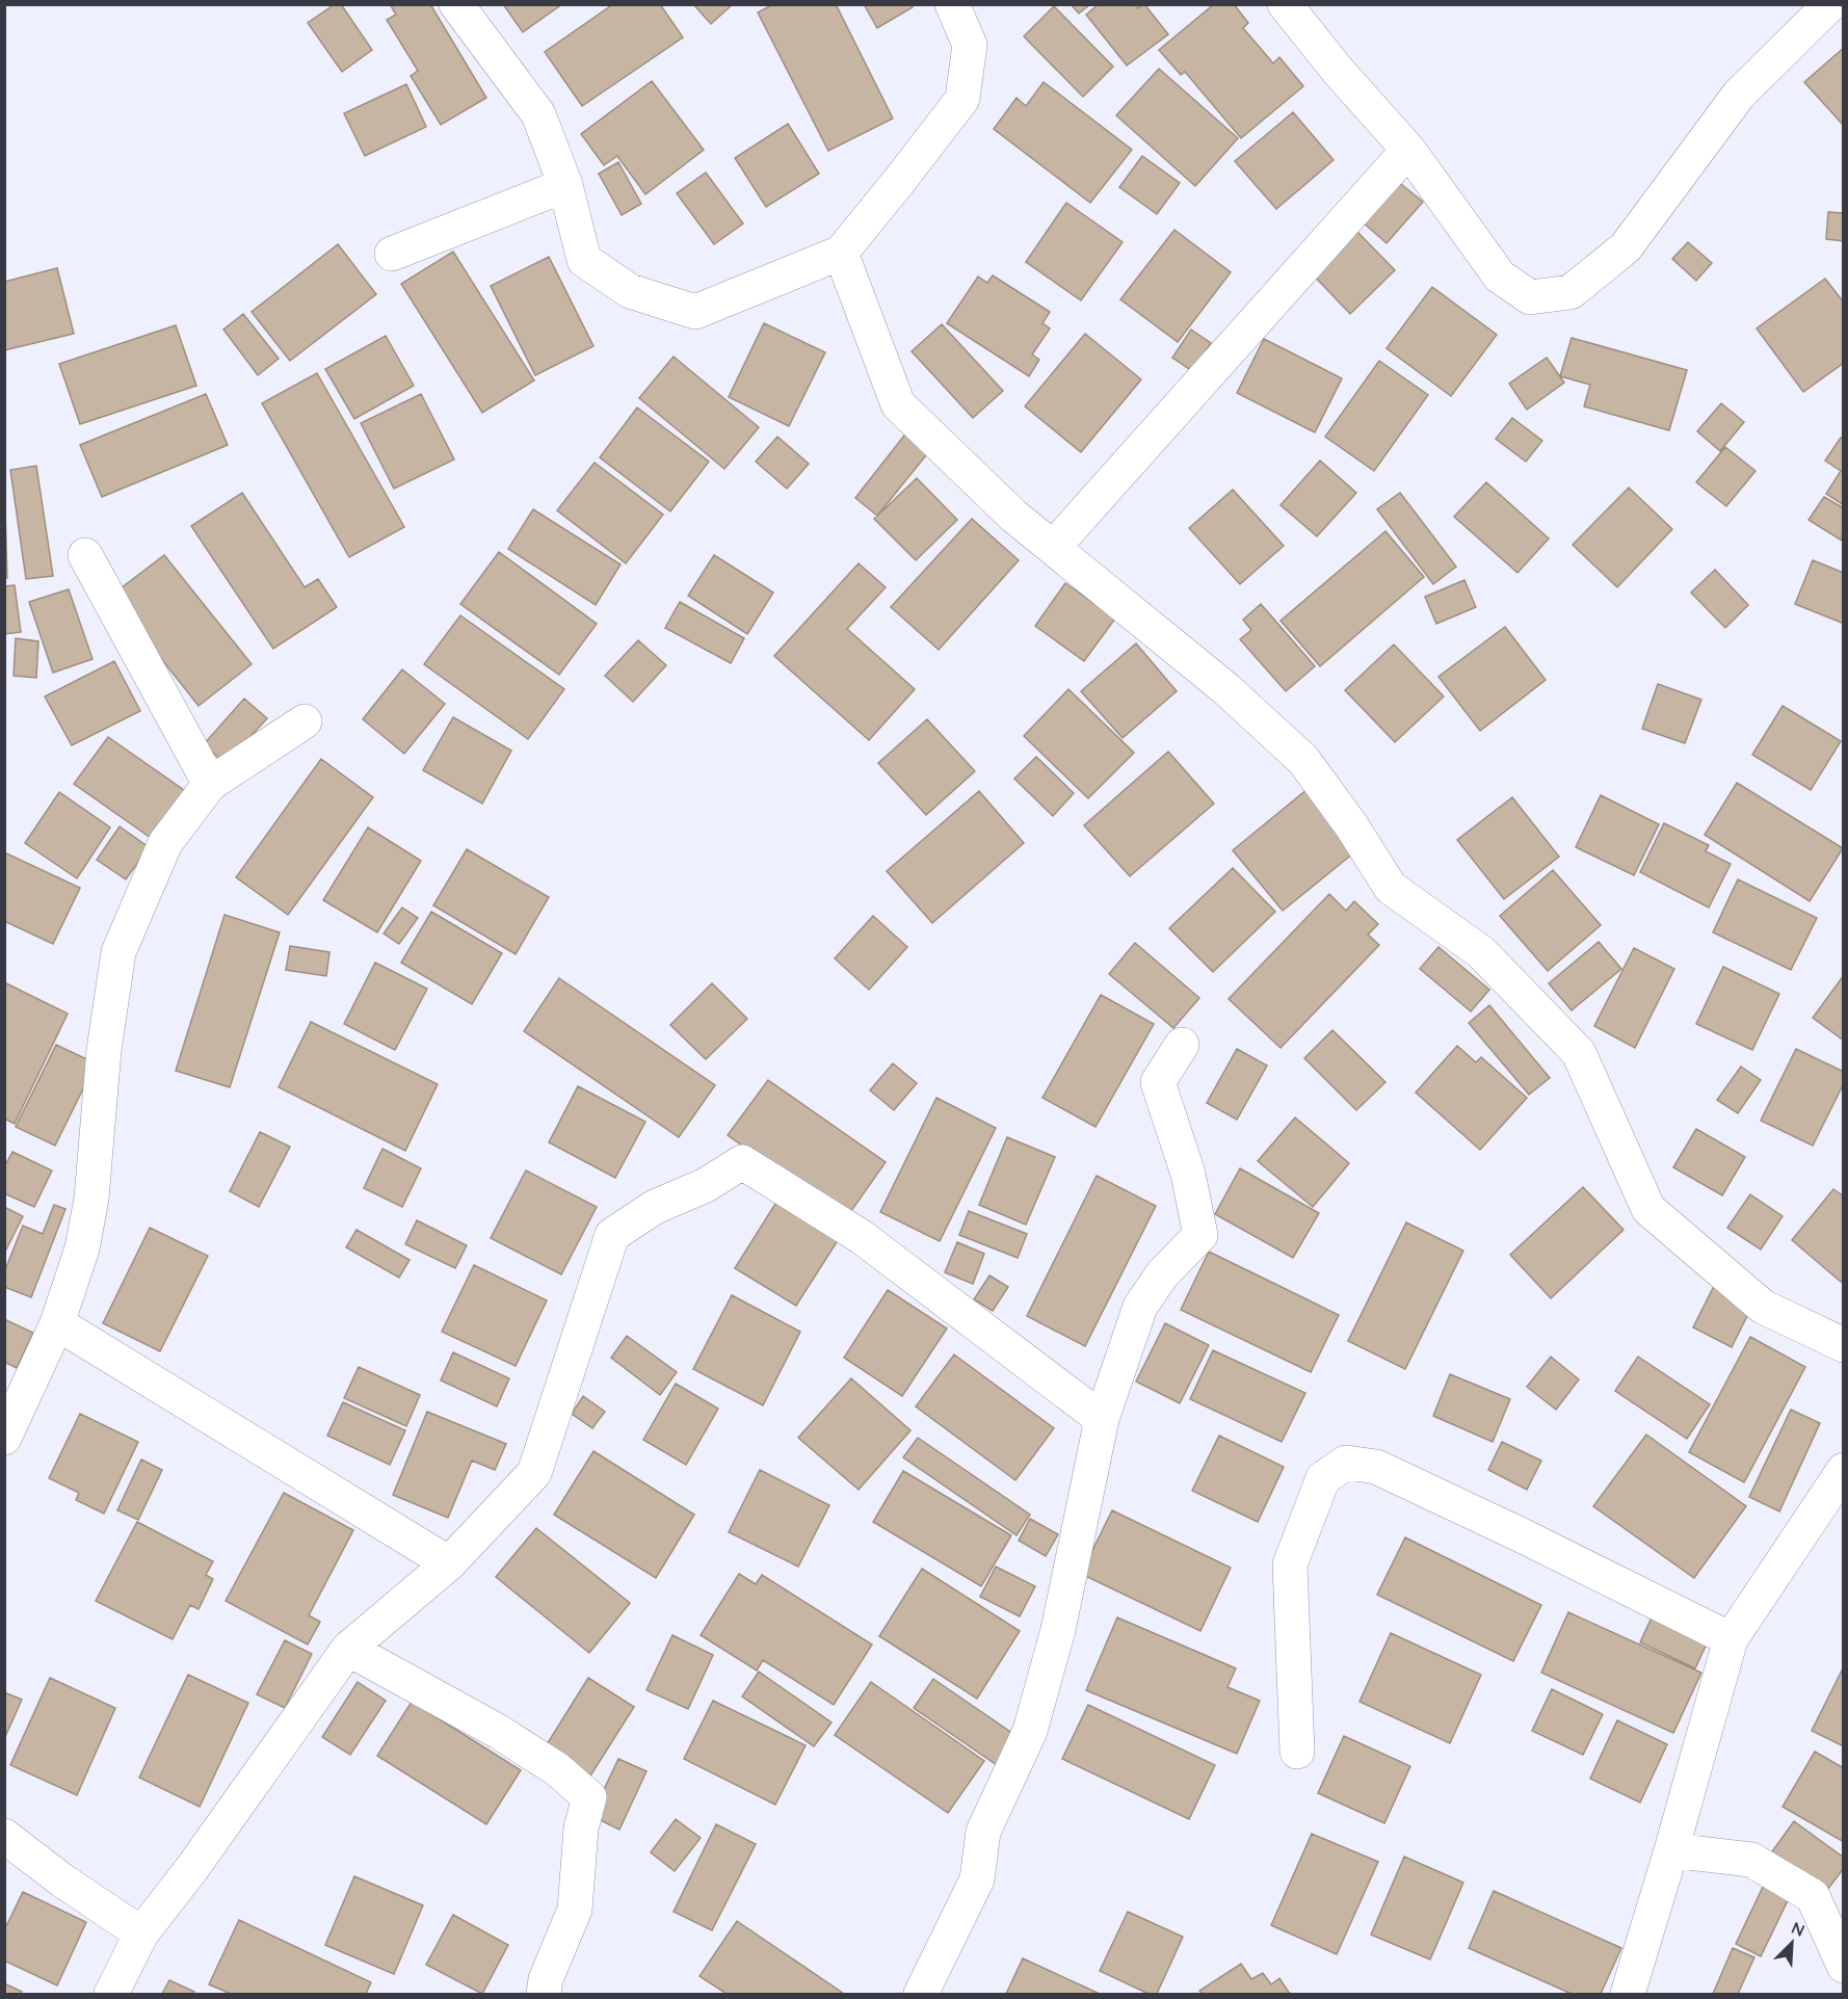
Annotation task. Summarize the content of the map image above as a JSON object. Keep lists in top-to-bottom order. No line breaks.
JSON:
{"north":"top right"}
